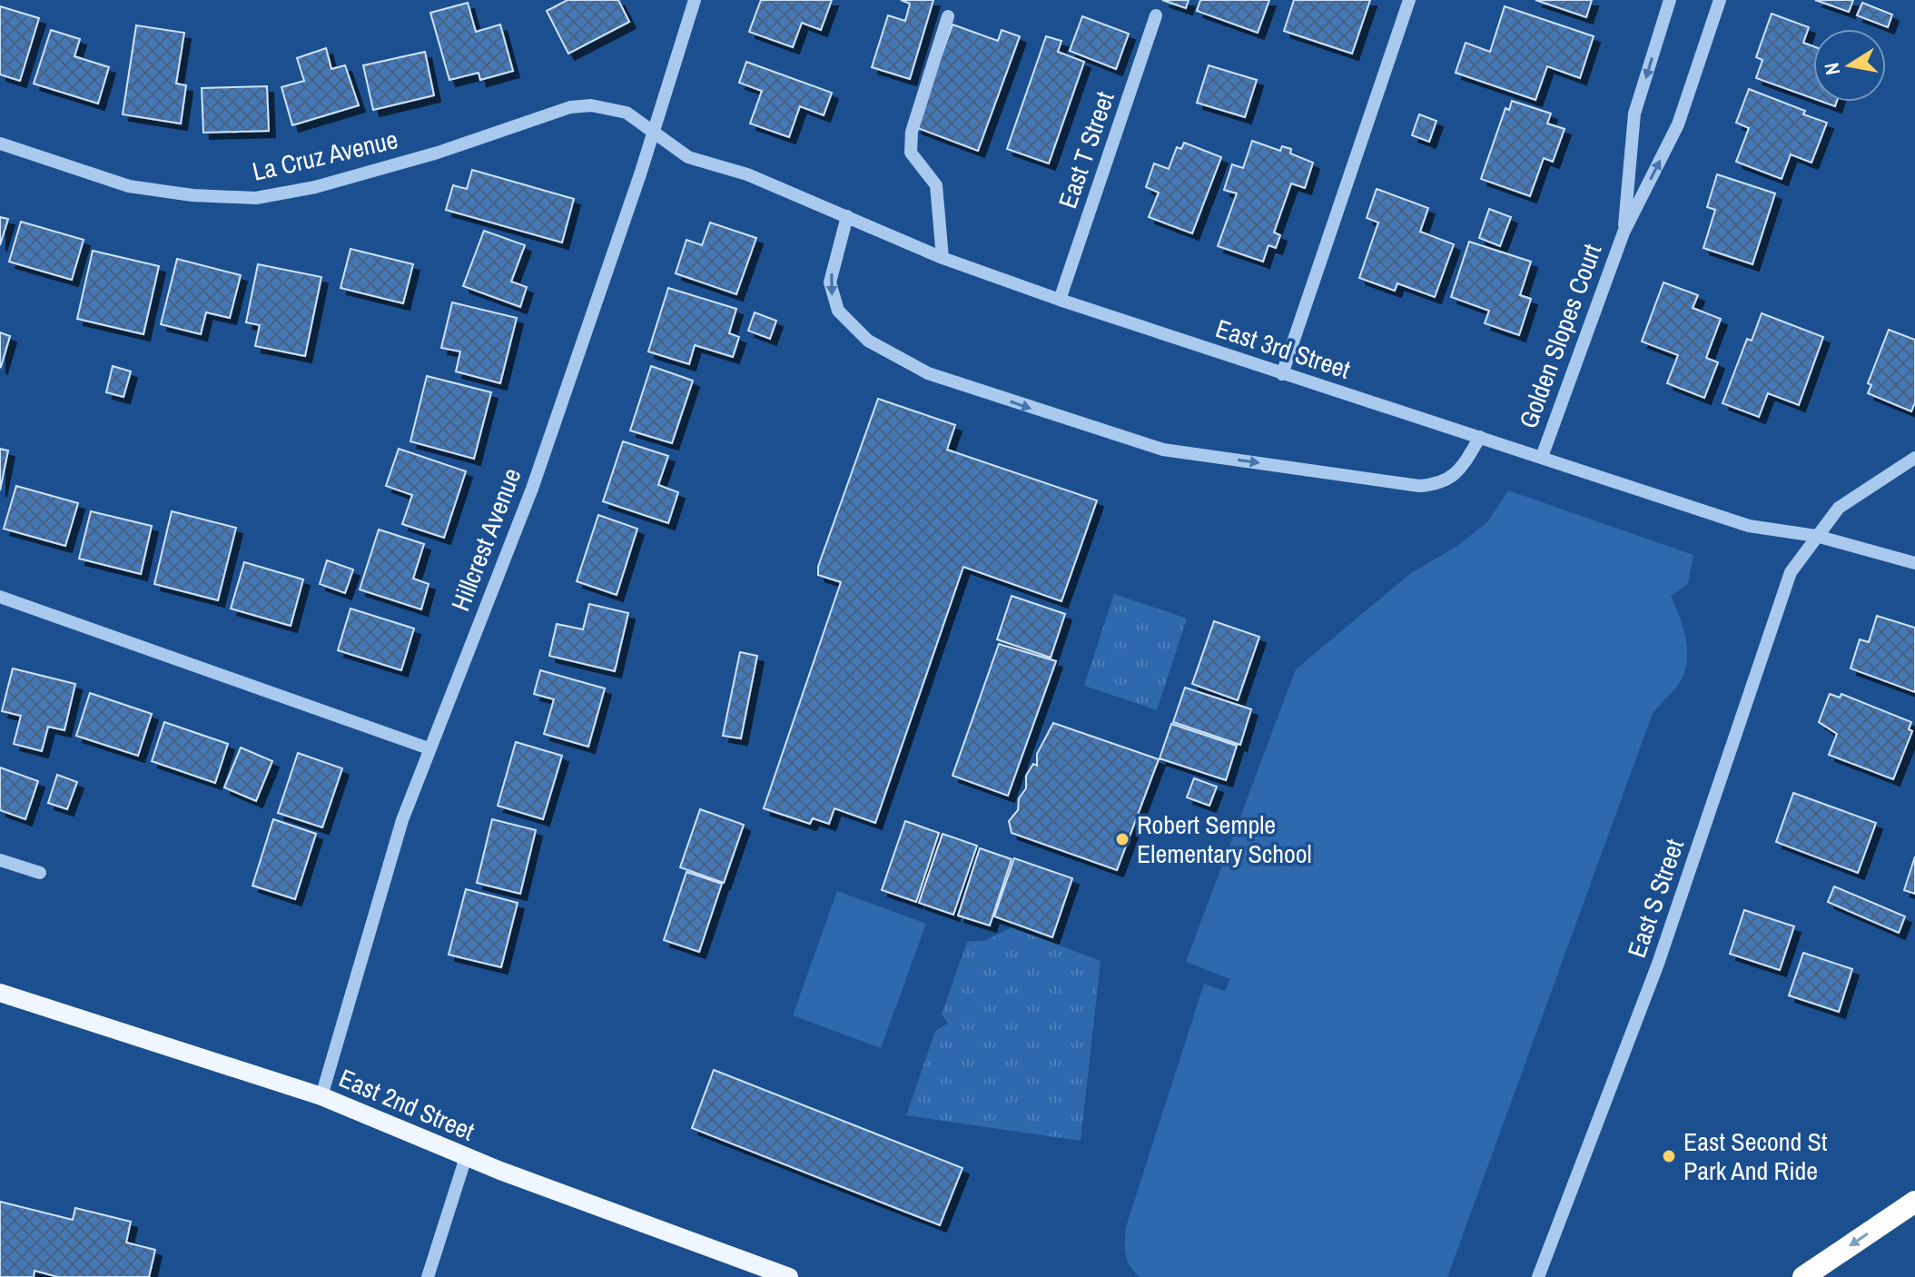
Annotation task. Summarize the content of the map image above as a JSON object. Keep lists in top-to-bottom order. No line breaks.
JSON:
{"streets":{"main road":["East 2nd Street"],"street":["East T Street","La Cruz Avenue","Golden Slopes Court","East 3rd Street","Hillcrest Avenue","East S Street"]},"crossings":[["East T Street","East 3rd Street"],["La Cruz Avenue","East 3rd Street"],["La Cruz Avenue","Hillcrest Avenue"],["Golden Slopes Court","East 3rd Street"],["East 3rd Street","Hillcrest Avenue"],["East 3rd Street","East S Street"],["Hillcrest Avenue","East 2nd Street"]],"places":["Robert Semple Elementary School","East Second St Park And Ride"],"north":"left"}
